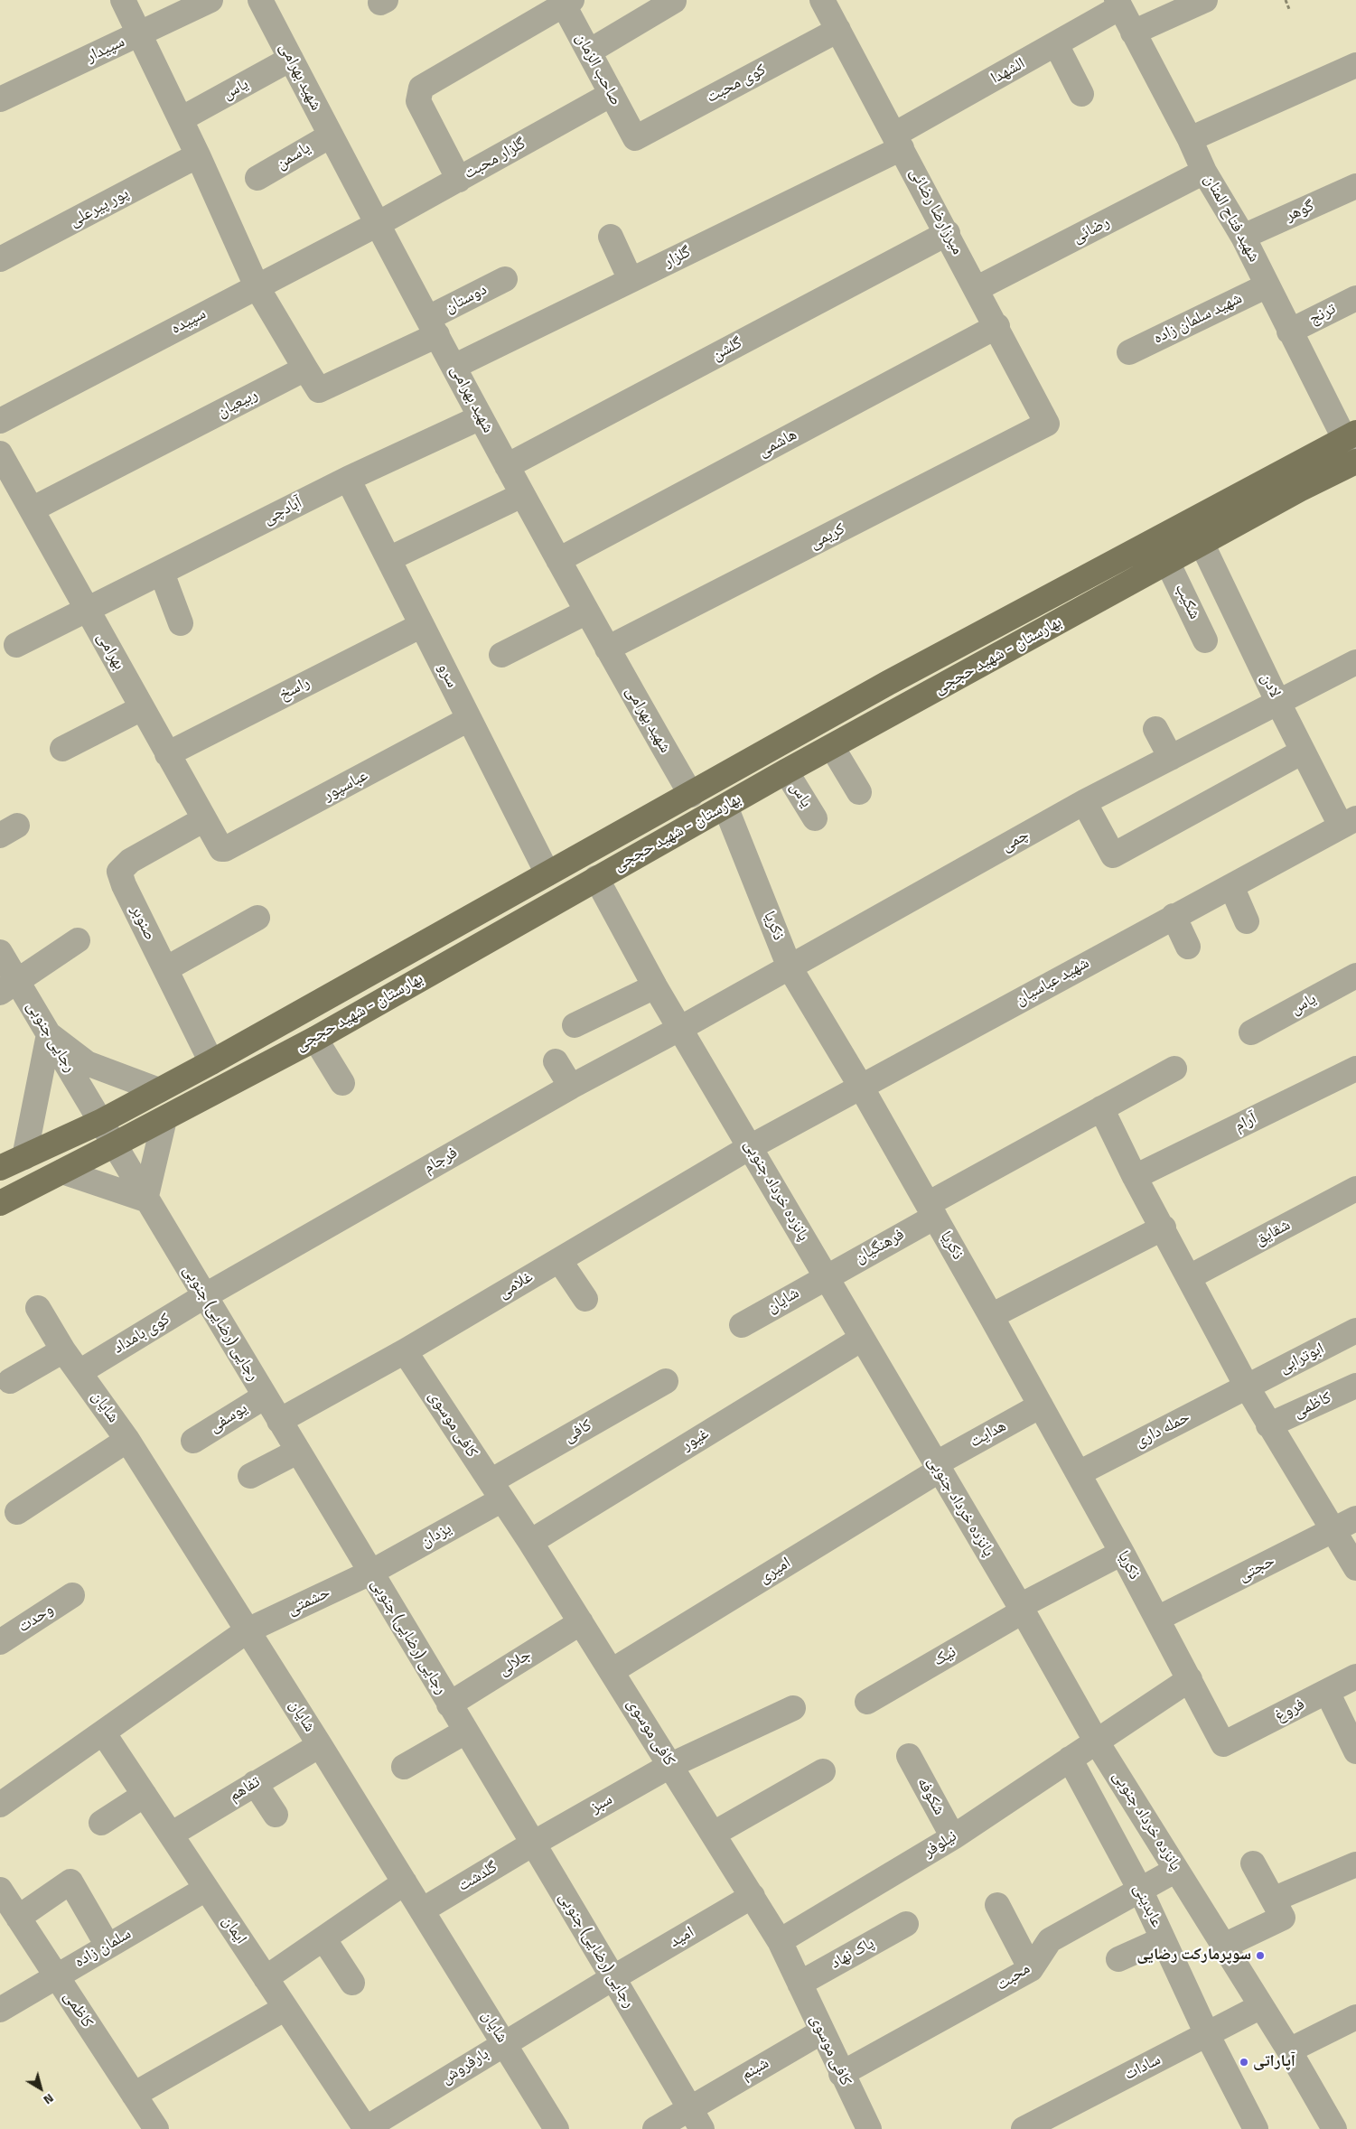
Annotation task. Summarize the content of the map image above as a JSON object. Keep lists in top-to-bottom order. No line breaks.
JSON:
{"streets":{"main road":["بهارستان - شهید حججی"],"street":["سپیدار","صاحب الزمان","الشهدا","شهید بهرامی","کوی محبت","یاس","یاسمن","گلزار محبت","پور پیرعلی","میرزارضا رضائی","گوهر","شهید فتاح المنان","رضائی","گلزار","دوستان","ترنج","شهید سلمان زاده","سپیده","گلشن","ربیعیان","هاشمی","آبادچی","کریمی","شکیب","بهرامی","سرو","لادن","راسخ","عباسپور","چمی","صنوبر","ذکریا","شهید عباسیان","رجایی جنوبی","آرام","فرجام","پانزده خرداد جنوبی","شقایق","فرهنگیان","غلامی","شایان","رجایی (رضایی) جنوبی","کوی بامداد","ابوترابی","کاظمی","یوسفی","کافی موسوی","حمله داری","کافی","هدایت","غیور","یزدان","حجتی","امیری","حشمتی","وحدت","نیک","جلالی","فروغ","تفاهم","شکوفه","سبز","نیلوفر","گلدشت","عابدینی","ایمان","امید","سلمان زاده","پاک نهاد","محبت","بارفروش","سادات","شبنم"]},"crossings":[["صاحب الزمان","کوی محبت"],["صاحب الزمان","گلزار محبت"],["الشهدا","میرزارضا رضائی"],["الشهدا","شهید فتاح المنان"],["الشهدا","گلزار"],["شهید بهرامی","یاس"],["شهید بهرامی","یاسمن"],["شهید بهرامی","گلزار محبت"],["شهید بهرامی","گلزار"],["شهید بهرامی","دوستان"],["شهید بهرامی","سپیده"],["شهید بهرامی","گلشن"],["شهید بهرامی","هاشمی"],["شهید بهرامی","آبادچی"],["شهید بهرامی","کریمی"],["شهید بهرامی","بهارستان - شهید حججی"],["کوی محبت","میرزارضا رضائی"],["یاس","بهارستان - شهید حججی"],["گلزار محبت","سپیده"],["میرزارضا رضائی","رضائی"],["میرزارضا رضائی","گلزار"],["میرزارضا رضائی","گلشن"],["میرزارضا رضائی","هاشمی"],["میرزارضا رضائی","کریمی"],["گوهر","شهید فتاح المنان"],["شهید فتاح المنان","رضائی"],["شهید فتاح المنان","ترنج"],["شهید فتاح المنان","شهید سلمان زاده"],["شهید فتاح المنان","بهارستان - شهید حججی"],["ربیعیان","بهرامی"],["آبادچی","بهرامی"],["آبادچی","سرو"],["شکیب","بهارستان - شهید حججی"],["بهرامی","راسخ"],["بهرامی","عباسپور"],["بهرامی","صنوبر"],["بهارستان - شهید حججی","سرو"],["بهارستان - شهید حججی","لادن"],["بهارستان - شهید حججی","صنوبر"],["بهارستان - شهید حججی","ذکریا"],["بهارستان - شهید حججی","رجایی جنوبی"],["بهارستان - شهید حججی","پانزده خرداد جنوبی"],["بهارستان - شهید حججی","رجایی (رضایی) جنوبی"],["سرو","راسخ"],["سرو","عباسپور"],["لادن","چمی"],["لادن","شهید عباسیان"],["چمی","ذکریا"],["چمی","فرجام"],["چمی","پانزده خرداد جنوبی"],["ذکریا","شهید عباسیان"],["ذکریا","فرهنگیان"],["ذکریا","حمله داری"],["ذکریا","هدایت"],["ذکریا","حجتی"],["ذکریا","نیک"],["ذکریا","فروغ"],["شهید عباسیان","پانزده خرداد جنوبی"],["شهید عباسیان","غلامی"],["رجایی جنوبی","رجایی (رضایی) جنوبی"],["فرجام","پانزده خرداد جنوبی"],["فرجام","رجایی (رضایی) جنوبی"],["فرجام","کوی بامداد"],["پانزده خرداد جنوبی","فرهنگیان"],["پانزده خرداد جنوبی","غلامی"],["پانزده خرداد جنوبی","شایان"],["پانزده خرداد جنوبی","هدایت"],["پانزده خرداد جنوبی","غیور"],["پانزده خرداد جنوبی","امیری"],["پانزده خرداد جنوبی","نیک"],["پانزده خرداد جنوبی","نیلوفر"],["پانزده خرداد جنوبی","محبت"],["پانزده خرداد جنوبی","سادات"],["فرهنگیان","شایان"],["غلامی","رجایی (رضایی) جنوبی"],["غلامی","کافی موسوی"],["شایان","کوی بامداد"],["شایان","حشمتی"],["شایان","تفاهم"],["شایان","گلدشت"],["شایان","بارفروش"],["رجایی (رضایی) جنوبی","کوی بامداد"],["رجایی (رضایی) جنوبی","یوسفی"],["رجایی (رضایی) جنوبی","یزدان"],["رجایی (رضایی) جنوبی","حشمتی"],["رجایی (رضایی) جنوبی","جلالی"],["رجایی (رضایی) جنوبی","سبز"],["رجایی (رضایی) جنوبی","گلدشت"],["رجایی (رضایی) جنوبی","امید"],["رجایی (رضایی) جنوبی","بارفروش"],["رجایی (رضایی) جنوبی","شبنم"],["ابوترابی","حمله داری"],["کاظمی","سلمان زاده"],["کافی موسوی","کافی"],["کافی موسوی","غیور"],["کافی موسوی","یزدان"],["کافی موسوی","امیری"],["کافی موسوی","جلالی"],["کافی موسوی","سبز"],["کافی موسوی","نیلوفر"],["کافی موسوی","امید"],["کافی موسوی","پاک نهاد"],["کافی موسوی","محبت"],["کافی موسوی","شبنم"],["کافی","یزدان"],["هدایت","امیری"],["یزدان","حشمتی"],["حشمتی","ایمان"],["تفاهم","ایمان"],["شکوفه","نیلوفر"],["سبز","گلدشت"],["نیلوفر","عابدینی"],["عابدینی","محبت"],["عابدینی","سادات"],["ایمان","سلمان زاده"],["ایمان","بارفروش"],["امید","بارفروش"]],"places":["سوپرمارکت رضایی","آپاراتی"],"north":"bottom right"}
